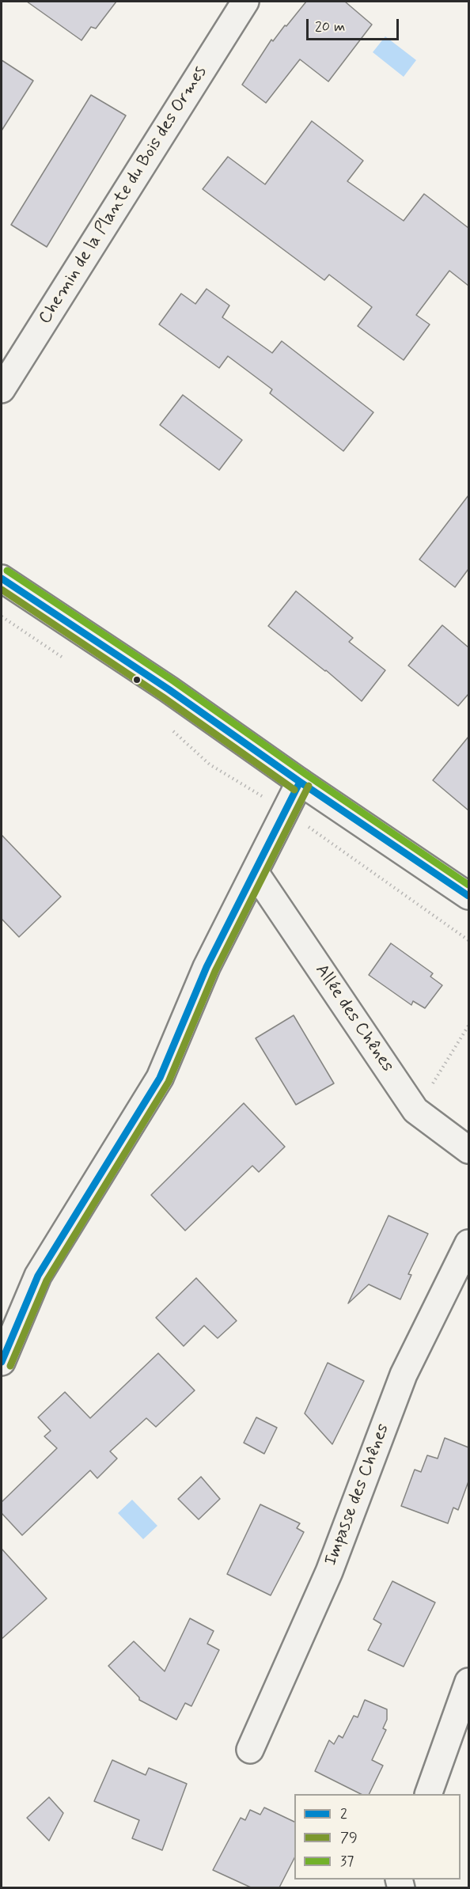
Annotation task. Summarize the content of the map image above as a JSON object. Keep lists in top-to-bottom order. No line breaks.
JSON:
{"streets":{"street":["Chemin de la Plante du Bois des Ormes","Allée des Chênes","Impasse des Chênes"]},"lines":["transit line 37","transit line 2","transit line 79"],"legend":["2","79","37"],"scale_bar":"20 m"}
